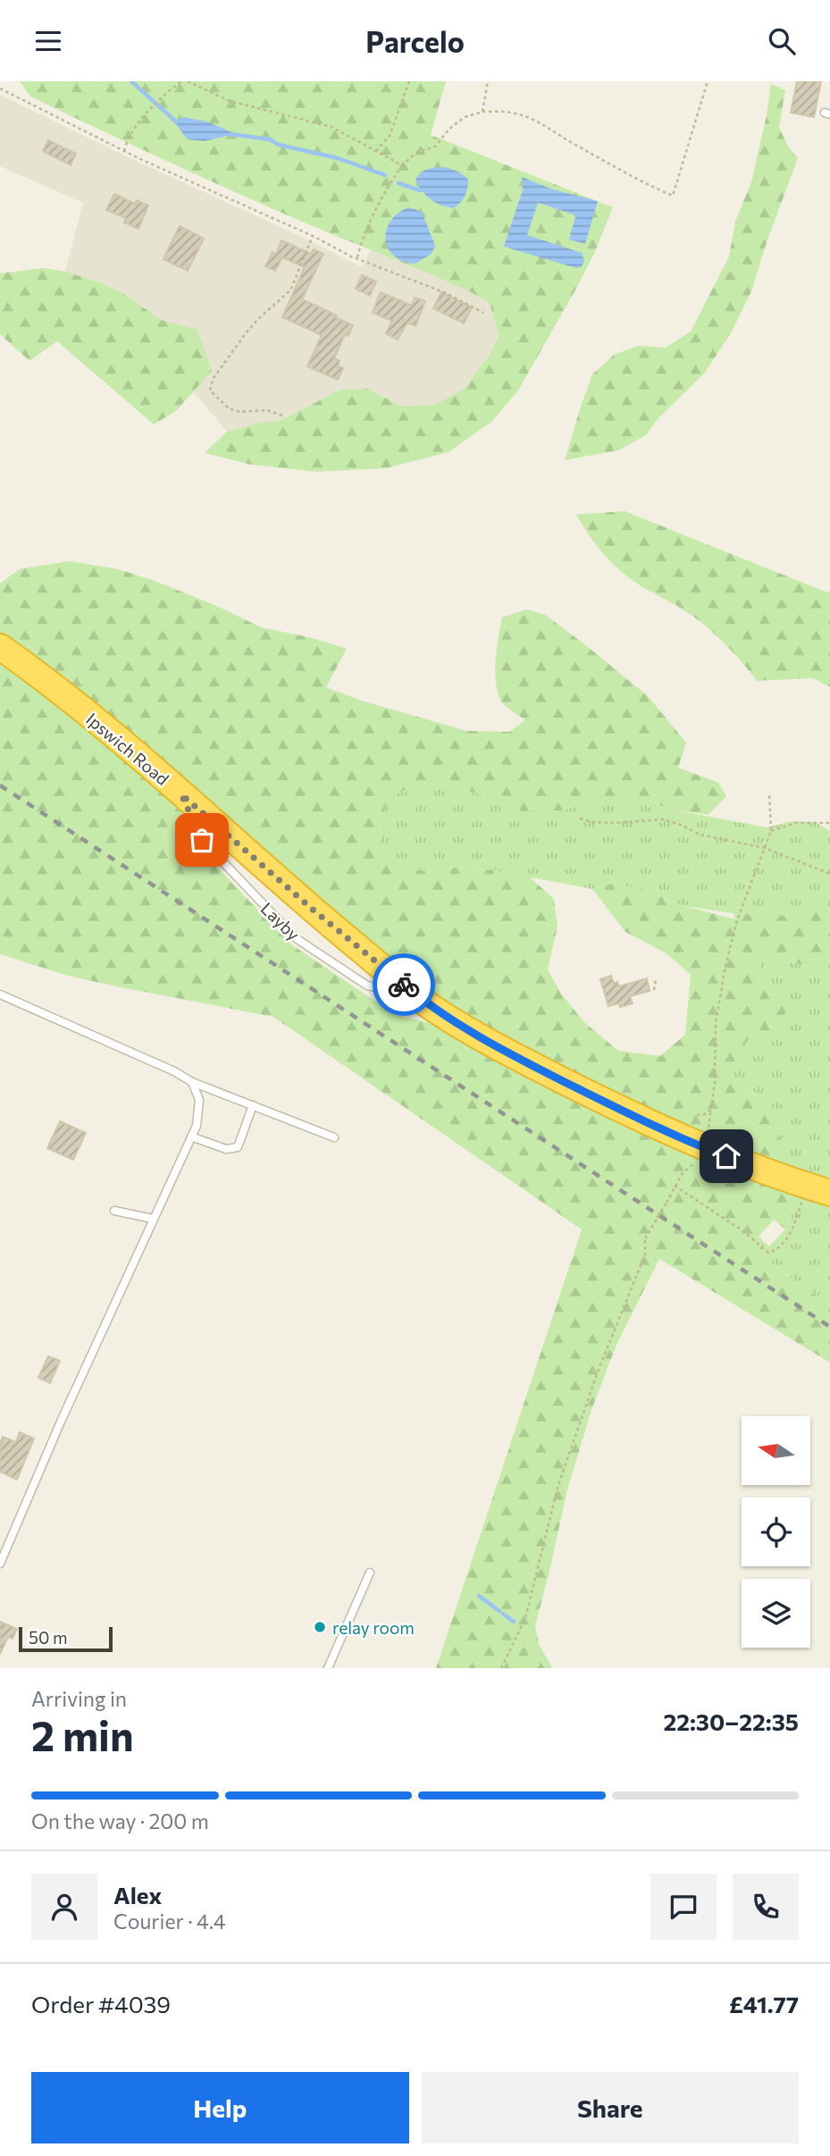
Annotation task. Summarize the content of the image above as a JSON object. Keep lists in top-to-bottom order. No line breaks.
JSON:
{"streets":{"highway":["Ipswich Road"]},"places":["relay room"],"scale_bar":"50 m","north":"left","page":{"header":"Parcelo","scale":"50 m","heading":["2 min","Arriving in","22:30–22:35"],"panel":["Alex","Courier · 4.4","Order #4039","£41.77"],"bar":"On the way · 200 m","buttons":["Help","Share"]}}
